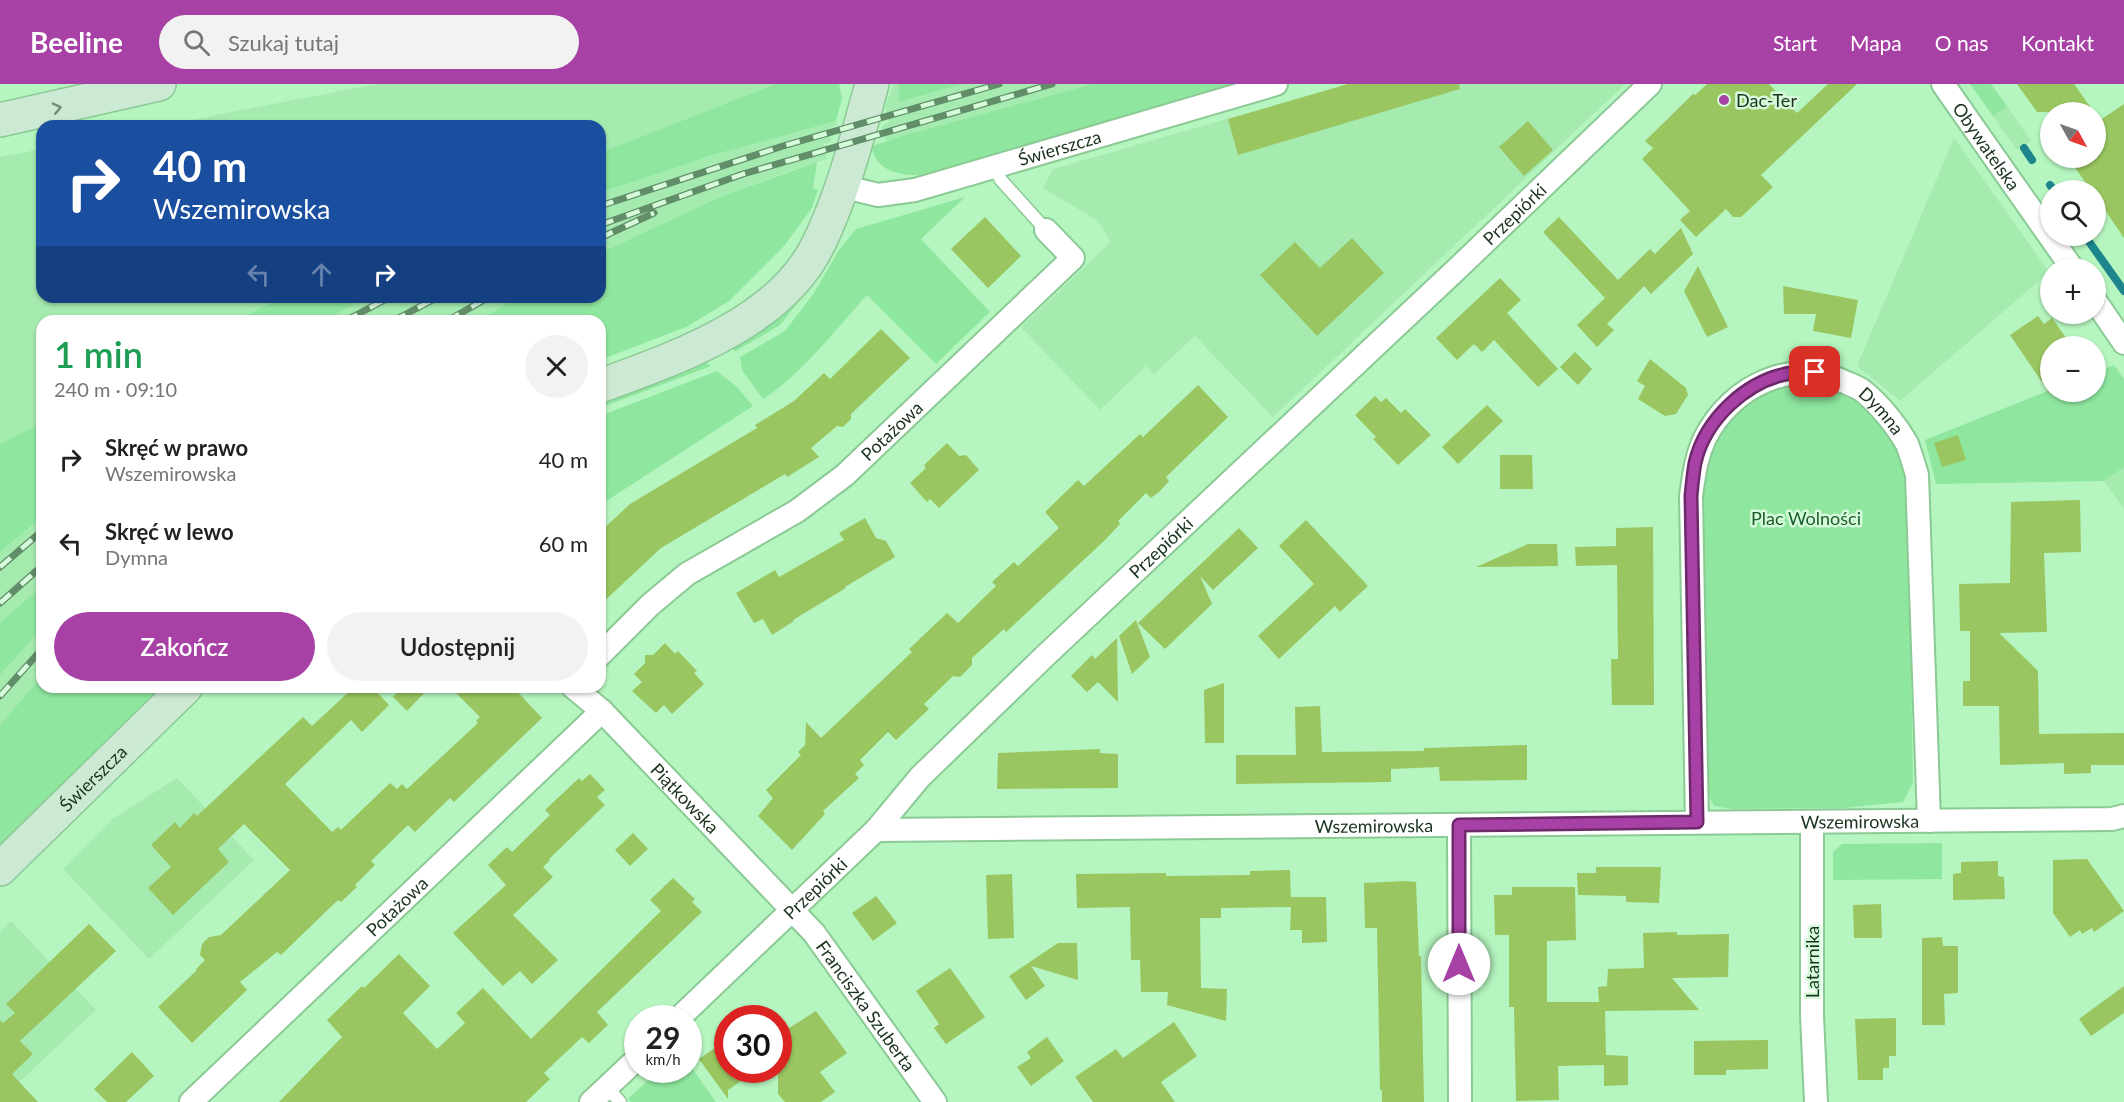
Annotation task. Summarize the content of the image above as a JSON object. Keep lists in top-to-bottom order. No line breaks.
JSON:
{"streets":{"street":["Świerszcza","Obywatelska","Przepiórki","Dymna","Potażowa","Piątkowska","Wszemirowska","Latarnika","Franciszka Szuberta"]},"crossings":[["Świerszcza","Potażowa"],["Przepiórki","Piątkowska"],["Przepiórki","Wszemirowska"],["Przepiórki","Franciszka Szuberta"],["Dymna","Wszemirowska"],["Potażowa","Piątkowska"],["Piątkowska","Franciszka Szuberta"],["Wszemirowska","Latarnika"]],"parks":["Plac Wolności"],"places":["Dac-Ter"],"north":"bottom right","page":{"header":"Beeline","search":"Szukaj tutaj","nav":["Start","Mapa","O nas","Kontakt"],"map_buttons":["+","−"],"turn":["40 m","Wszemirowska"],"heading":["1 min","240 m · 09:10"],"list":[{"name":"Skręć w prawo","note":"Wszemirowska","value":"40 m"},{"name":"Skręć w lewo","note":"Dymna","value":"60 m"}],"buttons":["Zakończ","Udostępnij"],"speed":"29 km/h","limit":"30"}}
